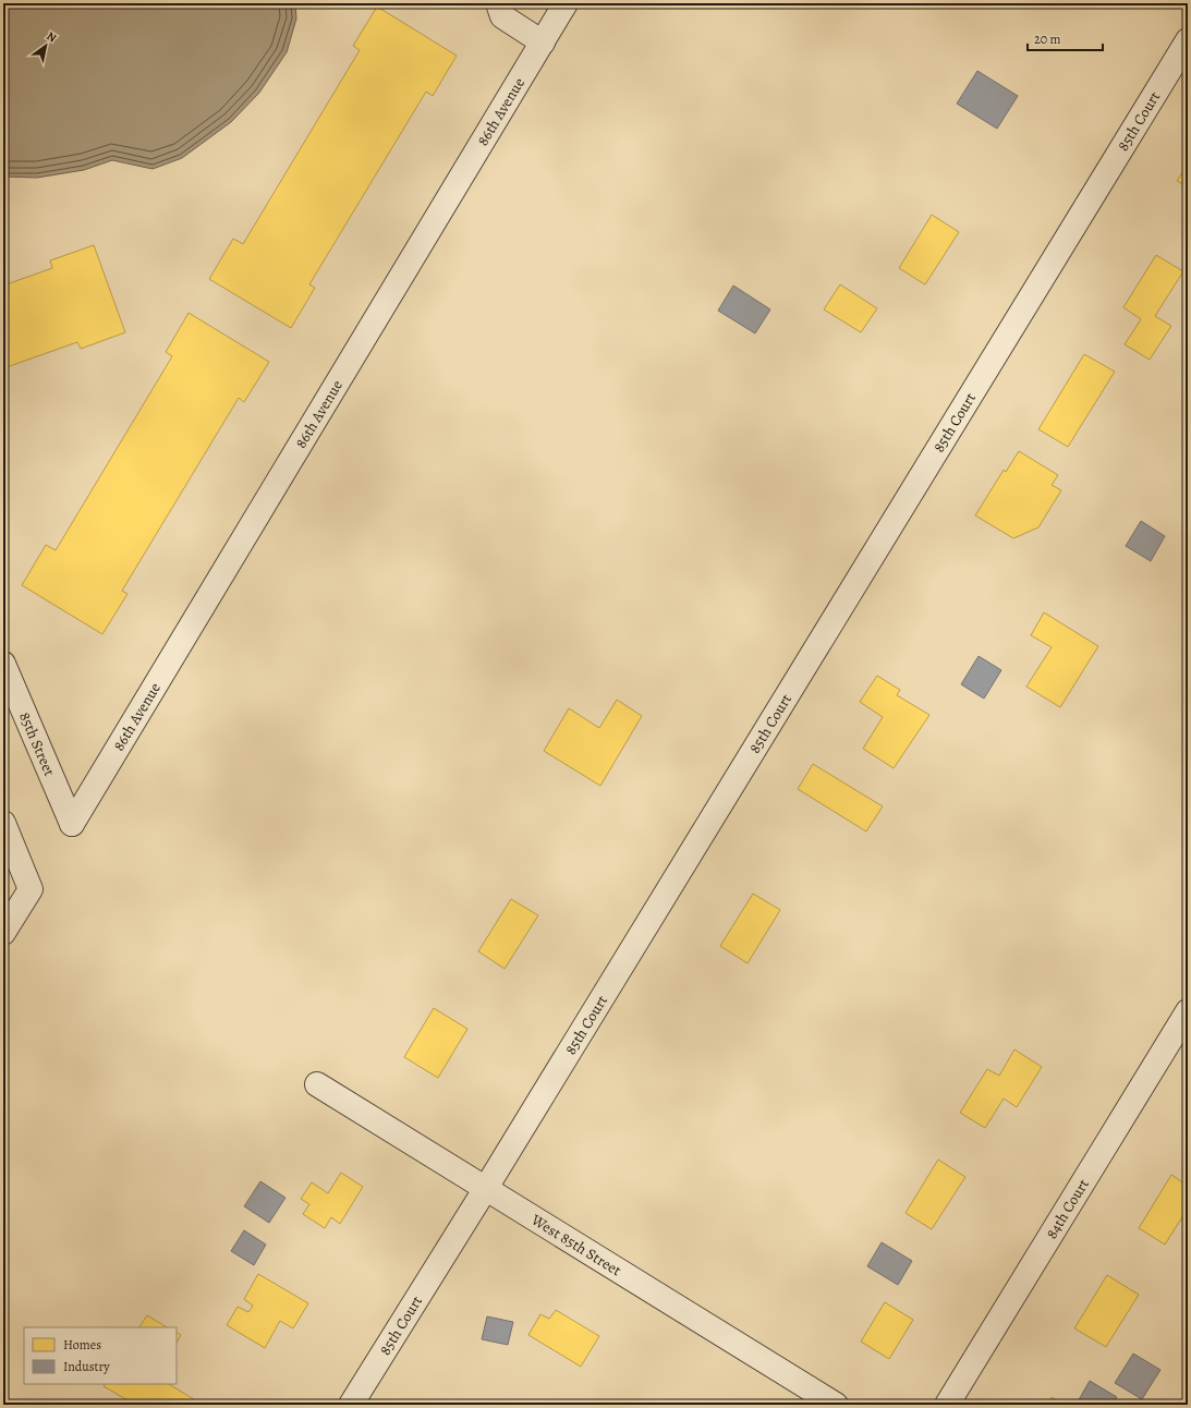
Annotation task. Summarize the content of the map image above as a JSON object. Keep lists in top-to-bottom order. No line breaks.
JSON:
{"streets":{"street":["86th Avenue","85th Court","85th Street","84th Court","West 85th Street"]},"crossings":[["86th Avenue","85th Street"],["85th Court","West 85th Street"]],"legend":["Homes","Industry"],"scale_bar":"20 m","north":"top right"}
